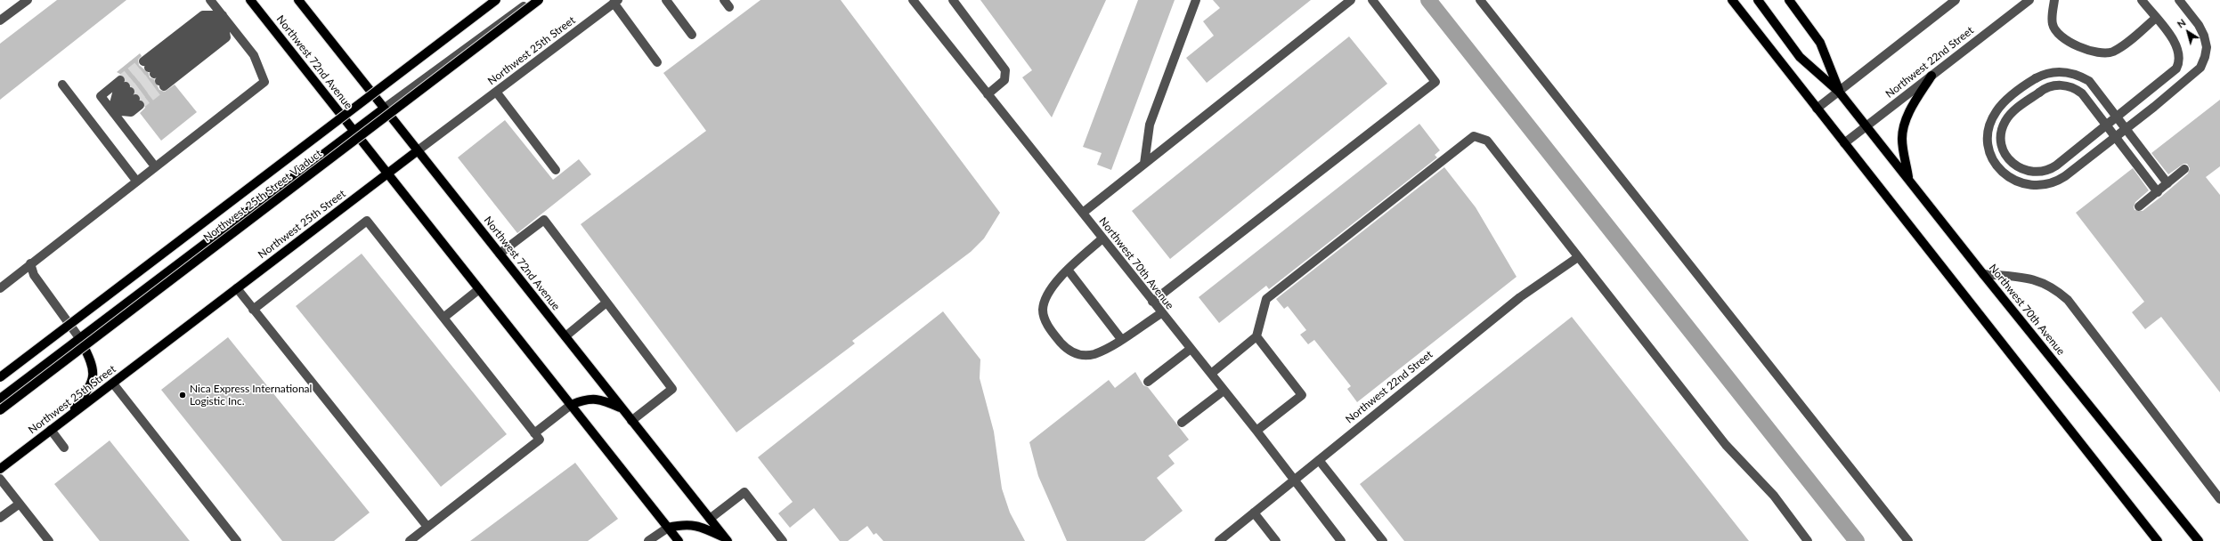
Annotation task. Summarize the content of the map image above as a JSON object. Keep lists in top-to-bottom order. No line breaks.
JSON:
{"streets":{"main road":["Northwest 25th Street","Northwest 72nd Avenue","Northwest 25th Street Viaduct","Northwest 70th Avenue"],"street":["Northwest 22nd Street"]},"crossings":[["Northwest 25th Street","Northwest 72nd Avenue"],["Northwest 22nd Street","Northwest 70th Avenue"]],"places":["Nica Express International Logistic Inc."],"north":"top left"}
